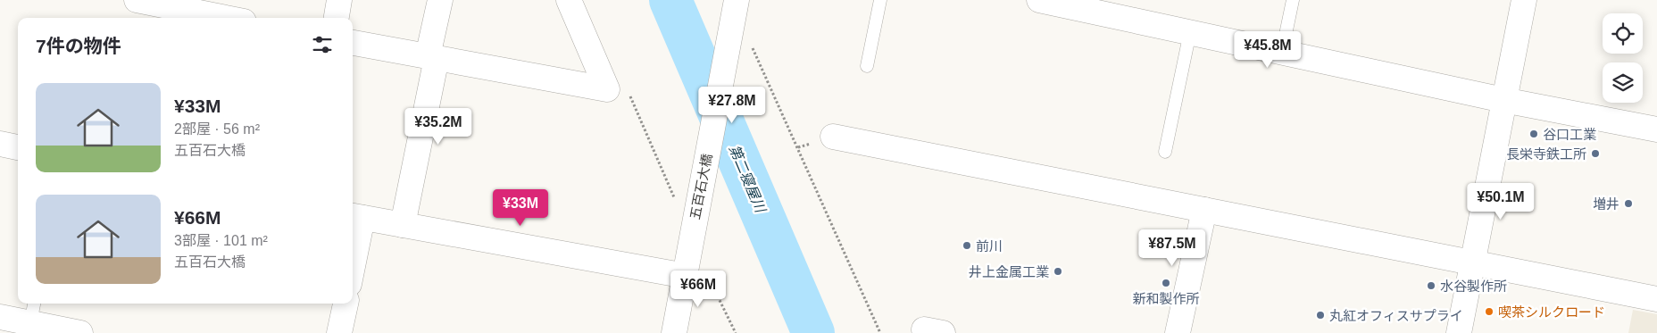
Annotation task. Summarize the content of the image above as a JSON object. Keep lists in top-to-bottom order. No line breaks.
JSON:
{"streets":{"street":["五百石大橋"]},"water":["第二寝屋川"],"places":["谷口工業","長栄寺鉄工所","増井","前川","井上金属工業","新和製作所","水谷製作所","喫茶シルクロード","丸紅オフィスサプライ"],"page":{"heading":"7件の物件","price":["¥45.8M","¥27.8M","¥35.2M","¥50.1M","¥33M","¥87.5M","¥66M"],"list":[{"name":"¥33M","note":"2部屋 · 56 m² · 五百石大橋"},{"name":"¥66M","note":"3部屋 · 101 m² · 五百石大橋"}]}}
